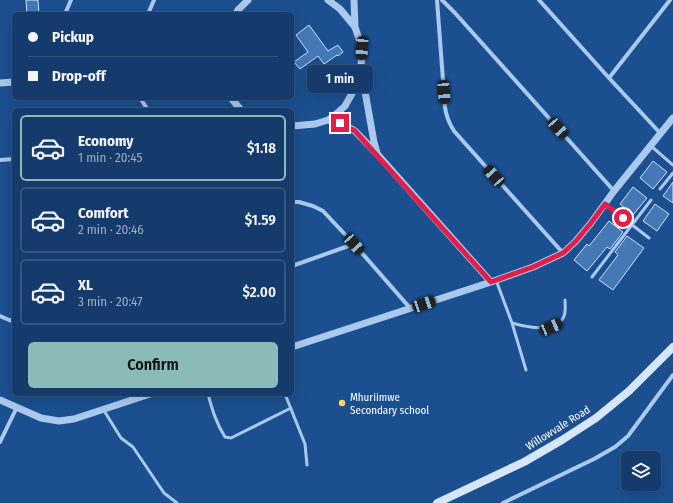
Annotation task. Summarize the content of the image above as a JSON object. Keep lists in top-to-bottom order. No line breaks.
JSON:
{"streets":{"main road":["Willowvale Road"]},"places":["Mhuriimwe Secondary school"],"page":{"banner":["Pickup","Drop-off"],"bubble":"1 min","list":[{"name":"Economy","note":"1 min · 20:45","value":"$1.18"},{"name":"Comfort","note":"2 min · 20:46","value":"$1.59"},{"name":"XL","note":"3 min · 20:47","value":"$2.00"}],"buttons":"Confirm"}}
